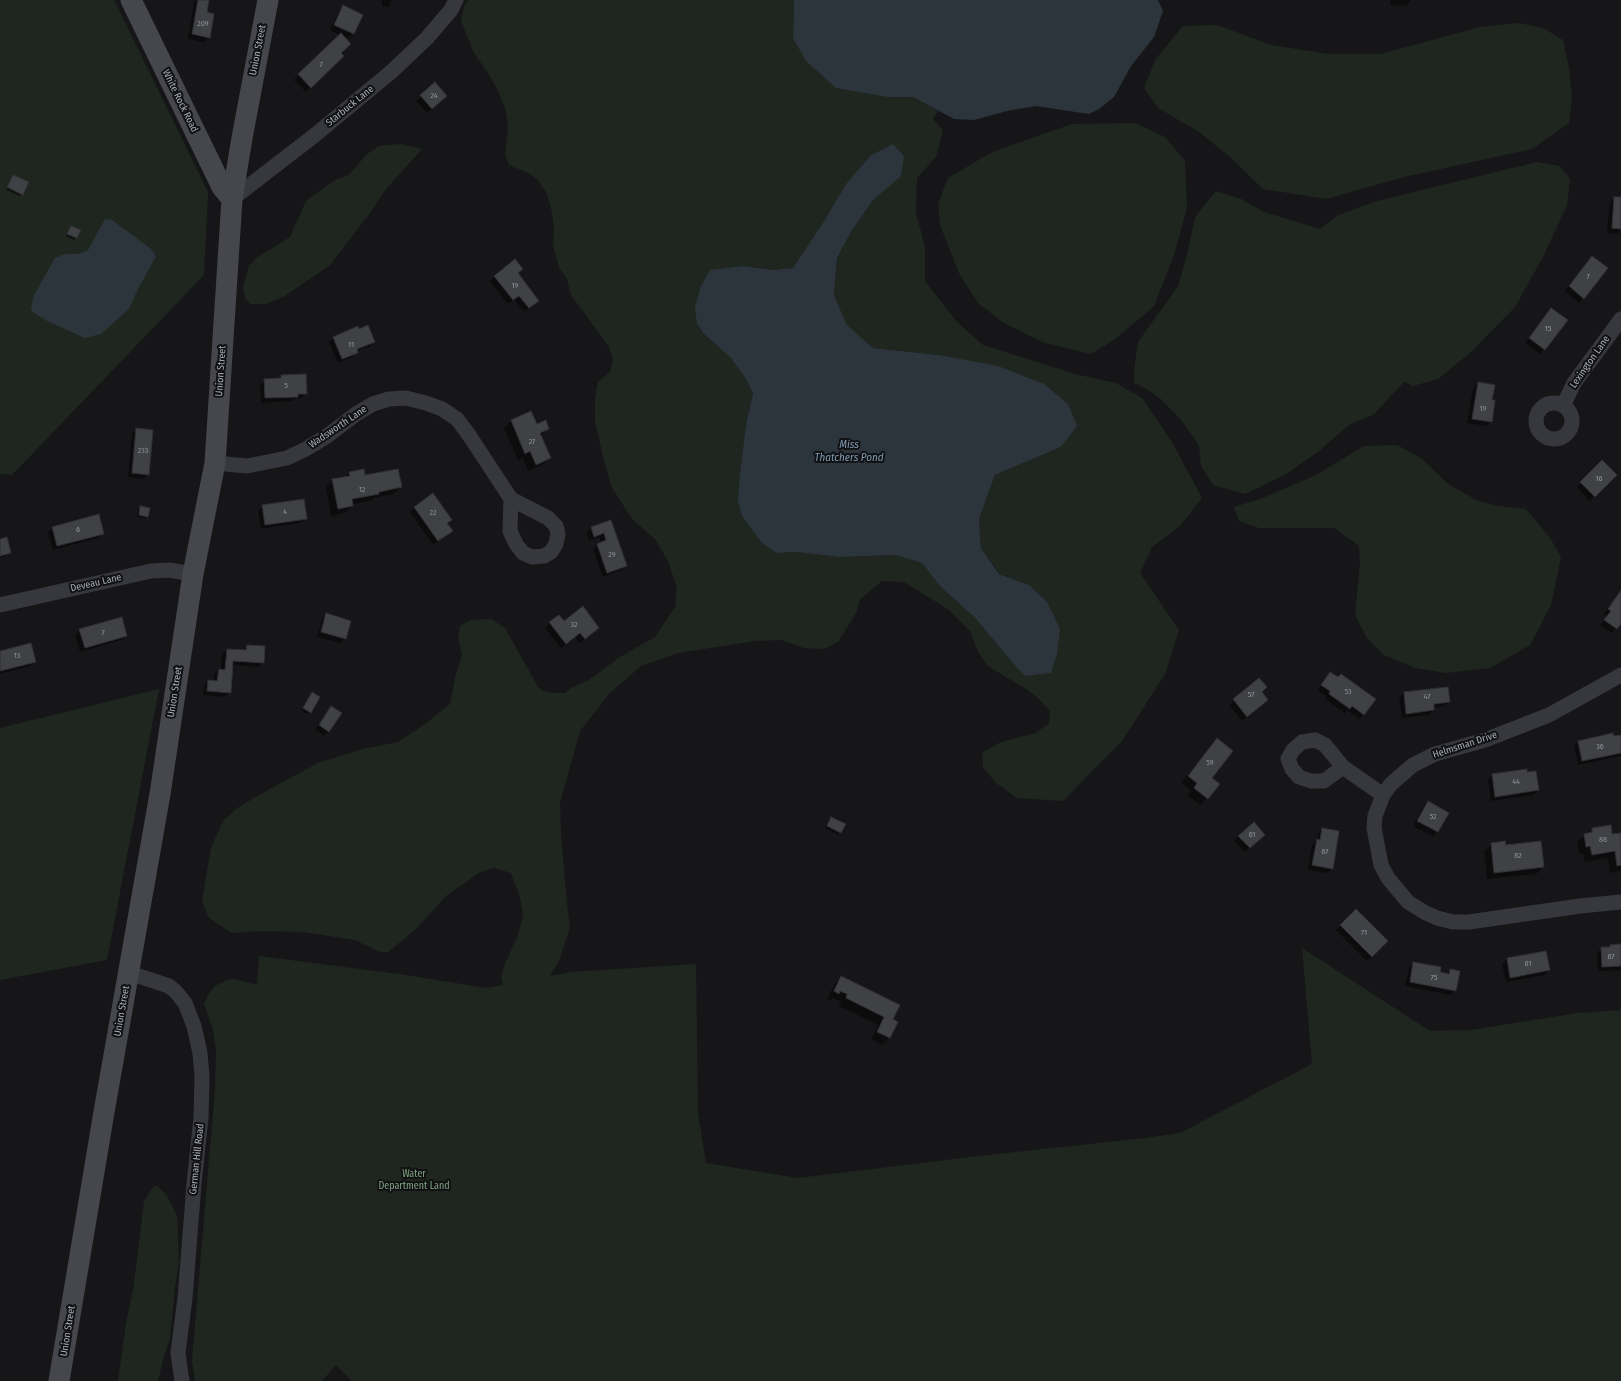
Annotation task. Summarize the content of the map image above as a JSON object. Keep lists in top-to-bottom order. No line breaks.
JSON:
{"streets":{"main road":["Union Street","White Rock Road"],"street":["Starbuck Lane","Lexington Lane","Wadsworth Lane","Deveau Lane","Helmsman Drive","German Hill Road"]},"crossings":[["Union Street","White Rock Road"],["Union Street","Starbuck Lane"],["Union Street","Wadsworth Lane"],["Union Street","Deveau Lane"],["Union Street","German Hill Road"],["White Rock Road","Starbuck Lane"]],"water":["Miss Thatchers Pond"],"parks":["Water Department Land"],"house_numbers":["209","7","24","7","19","15","11","5","19","27","233","16","12","4","22","6","29","32","7","13","53","57","47","36","59","44","52","61","88","67","82","71","87","81","75"]}
